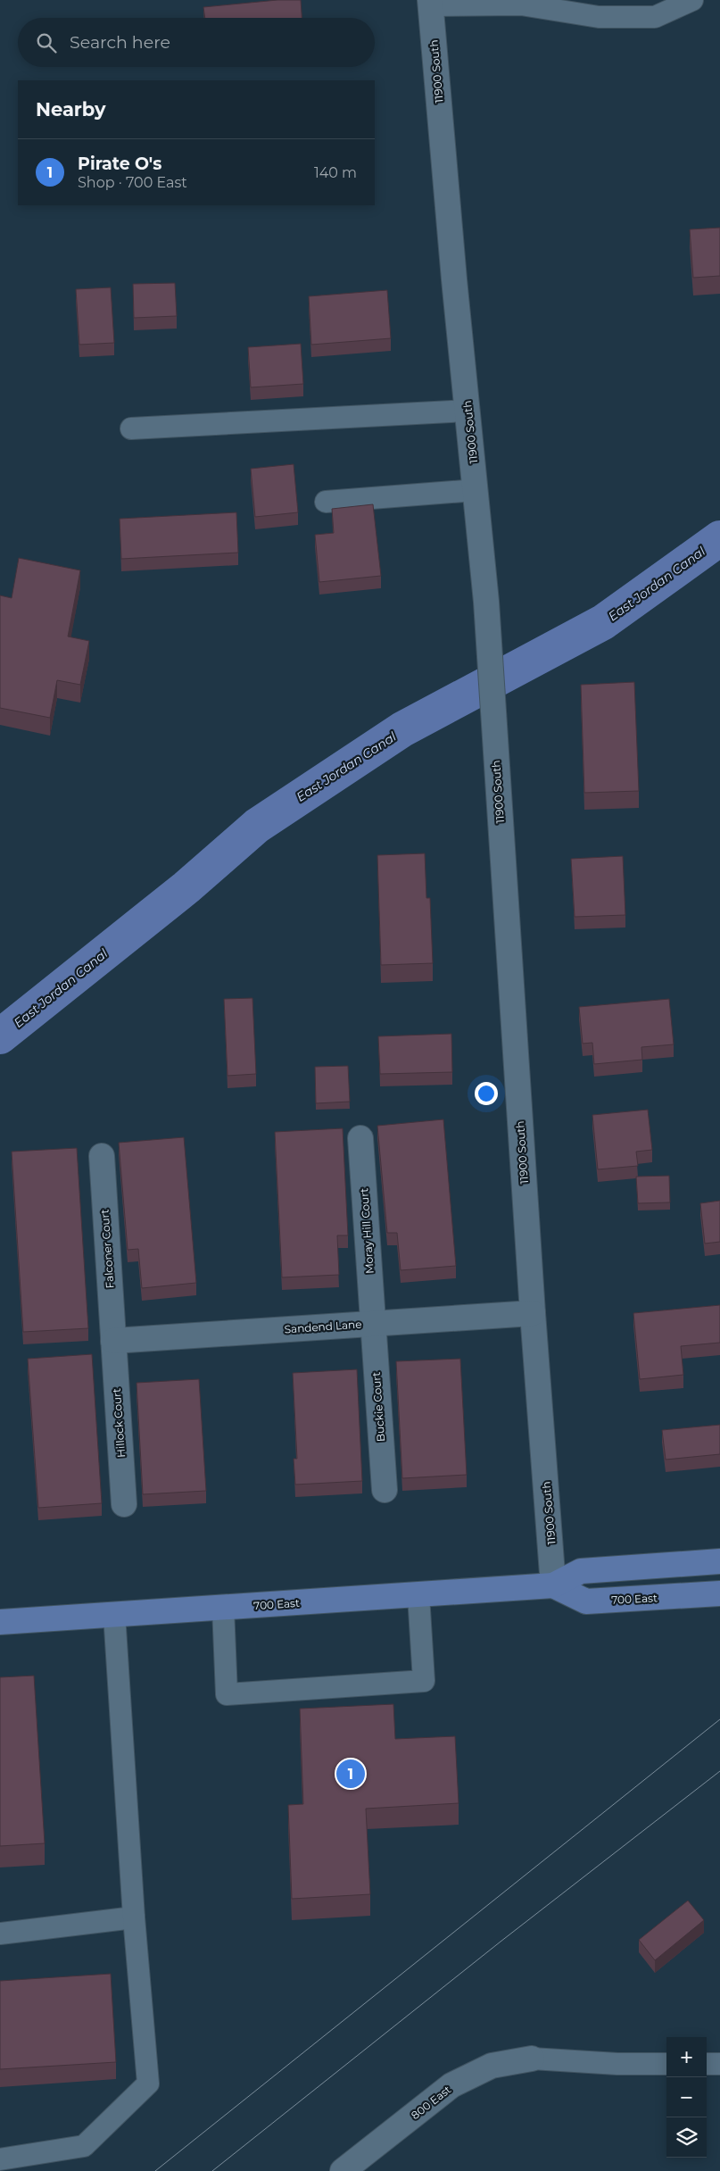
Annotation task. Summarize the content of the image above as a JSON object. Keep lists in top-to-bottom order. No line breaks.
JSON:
{"streets":{"main road":["700 East"],"street":["11900 South","Moray Hill Court","Falconer Court","Sandend Lane","Buckie Court","Hillock Court","800 East"]},"crossings":[["11900 South","Sandend Lane"],["11900 South","700 East"],["Moray Hill Court","Sandend Lane"],["Moray Hill Court","Buckie Court"],["Falconer Court","Sandend Lane"],["Falconer Court","Hillock Court"],["Sandend Lane","Buckie Court"],["Sandend Lane","Hillock Court"]],"water":["East Jordan Canal"],"page":{"search":"Search here","heading":"Nearby","list":[{"mark":"1","name":"Pirate O's","note":"Shop · 700 East","value":"140 m"}],"pins":"1","map_buttons":["+","−"]}}
